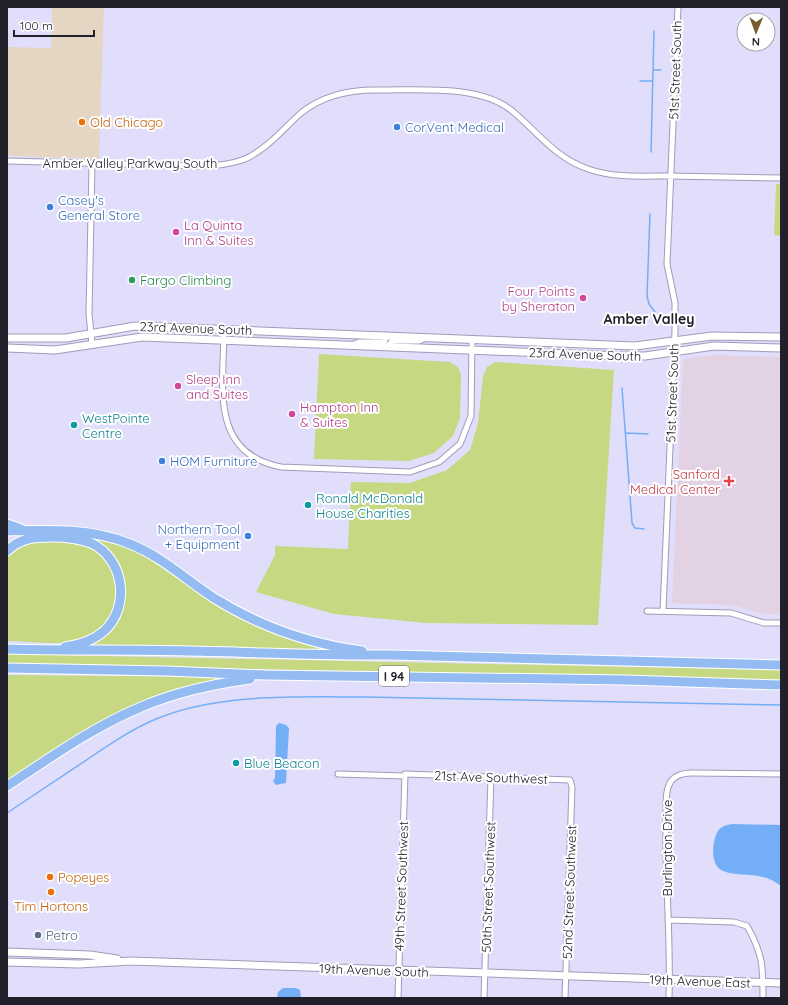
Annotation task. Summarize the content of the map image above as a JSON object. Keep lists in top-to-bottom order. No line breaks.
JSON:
{"streets":{"highway":["I 94"],"street":["51st Street South","Amber Valley Parkway South","23rd Avenue South","21st Ave Southwest","Burlington Drive","49th Street Southwest","50th Street Southwest","52nd Street Southwest","19th Avenue South","19th Avenue East"]},"crossings":[["51st Street South","Amber Valley Parkway South"],["51st Street South","23rd Avenue South"],["21st Ave Southwest","49th Street Southwest"],["21st Ave Southwest","50th Street Southwest"],["21st Ave Southwest","52nd Street Southwest"],["Burlington Drive","19th Avenue East"],["49th Street Southwest","19th Avenue South"],["50th Street Southwest","19th Avenue South"],["52nd Street Southwest","19th Avenue South"],["19th Avenue South","19th Avenue East"]],"districts":["Amber Valley"],"places":{"other":["Old Chicago","CorVent Medical","Casey's General Store","La Quinta Inn & Suites","Fargo Climbing","Four Points by Sheraton","Sleep Inn and Suites","Hampton Inn & Suites","WestPointe Centre","HOM Furniture","Ronald McDonald House Charities","Northern Tool + Equipment","Blue Beacon","Popeyes","Tim Hortons","Petro"],"health":["Sanford Medical Center"]},"scale_bar":"100 m","north":"bottom"}
